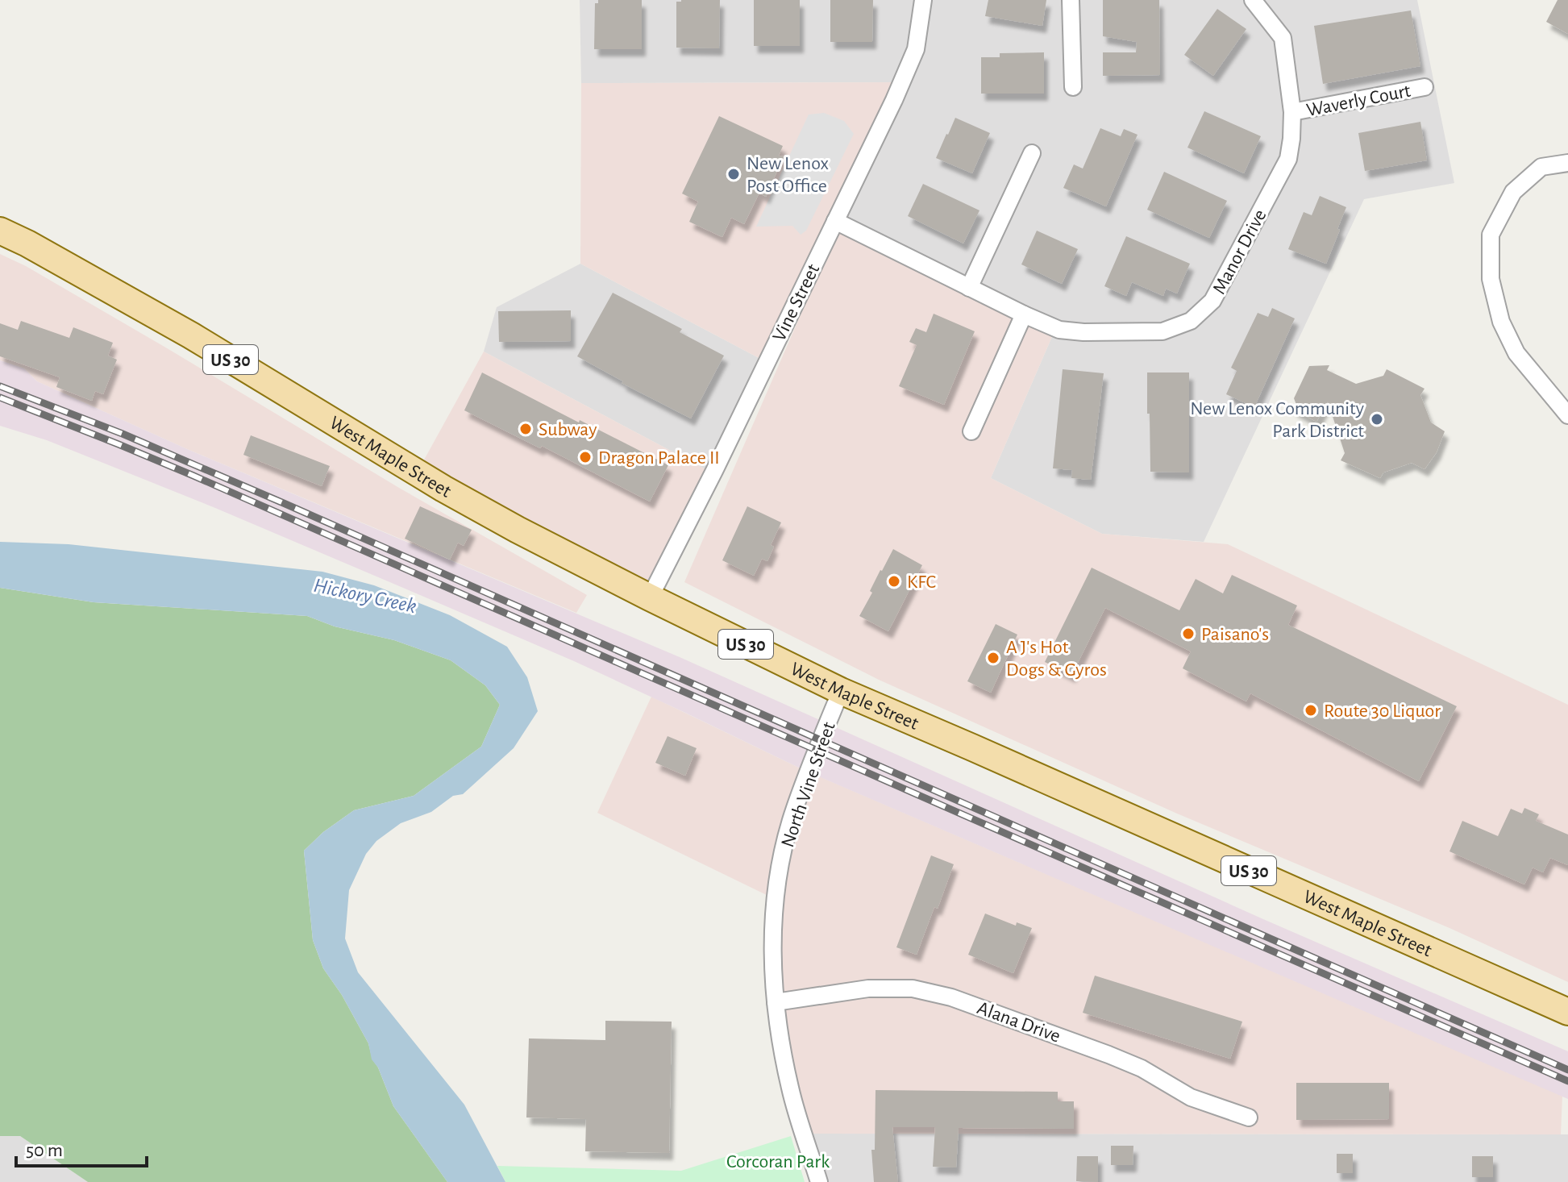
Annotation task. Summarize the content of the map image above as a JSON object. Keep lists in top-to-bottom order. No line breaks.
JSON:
{"streets":{"main road":["US 30","West Maple Street"],"street":["Waverly Court","Manor Drive","Vine Street","North Vine Street","Alana Drive"]},"crossings":[["Waverly Court","Manor Drive"],["Manor Drive","Vine Street"],["Vine Street","West Maple Street"],["West Maple Street","North Vine Street"],["North Vine Street","Alana Drive"]],"water":["Hickory Creek"],"parks":["Corcoran Park"],"places":["New Lenox Post Office","New Lenox Community Park District","Subway","Dragon Palace II","KFC","Paisano's","A J's Hot Dogs & Gyros","Route 30 Liquor"],"scale_bar":"50 m"}
